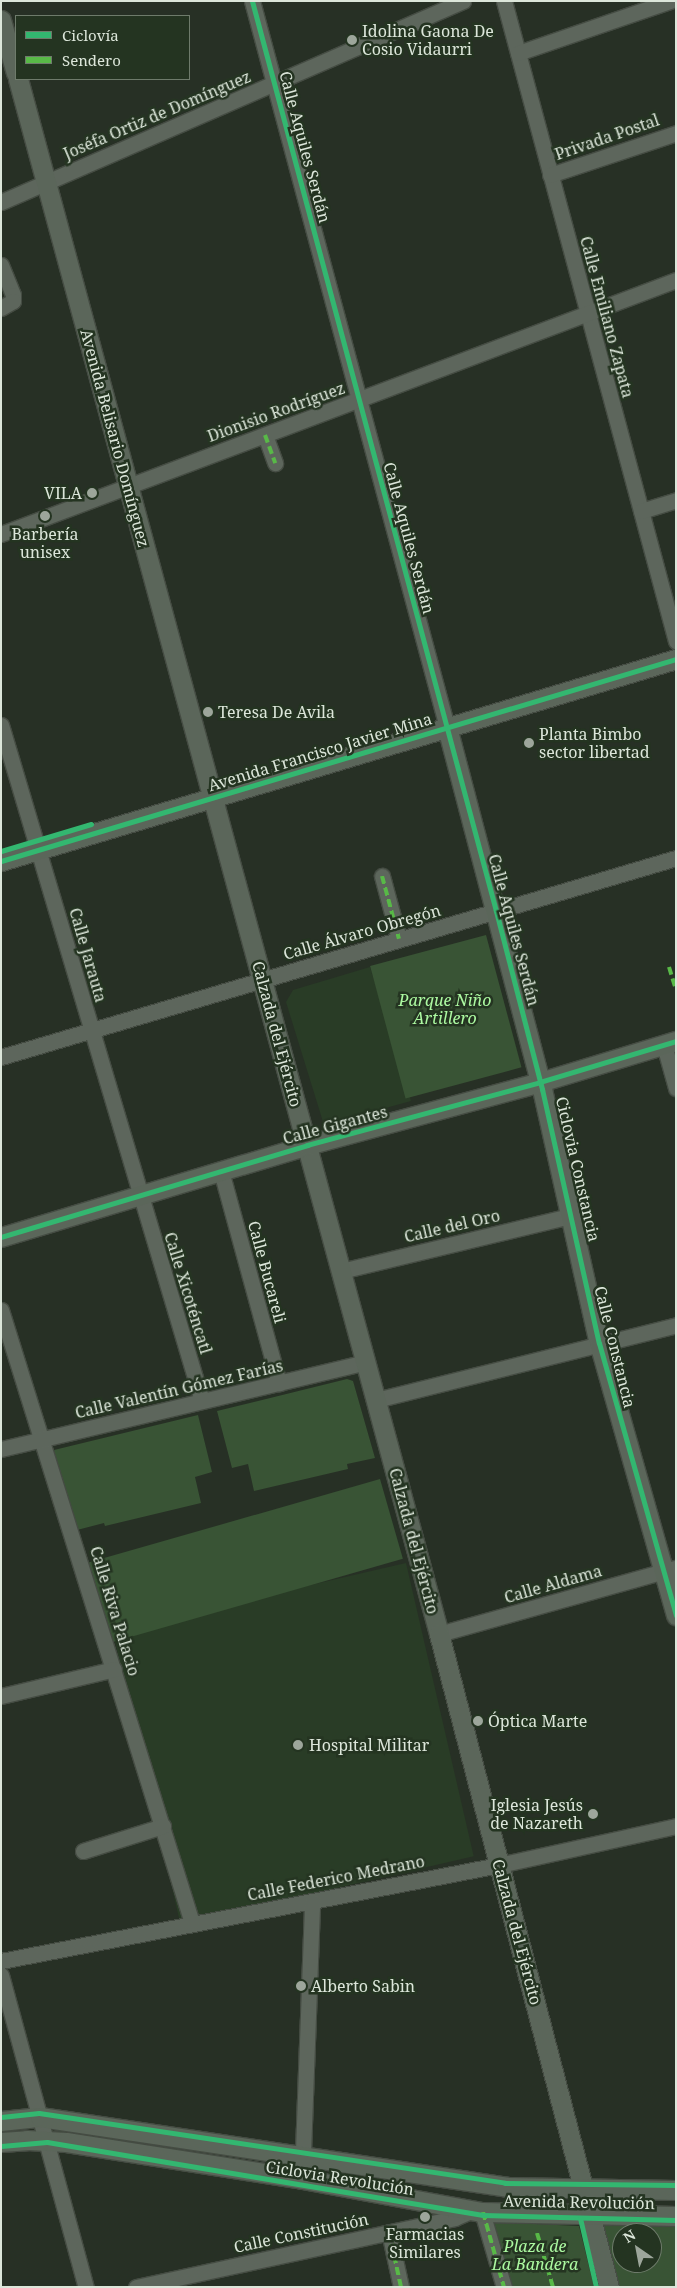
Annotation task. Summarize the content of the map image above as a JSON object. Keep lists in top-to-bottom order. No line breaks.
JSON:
{"streets":{"main road":["Calle Aquiles Serdán","Avenida Belisario Domínguez","Avenida Francisco Javier Mina","Calzada del Ejército","Calle Gigantes","Calle Constancia","Avenida Revolución"],"street":["Joséfa Ortiz de Domínguez","Privada Postal","Calle Emiliano Zapata","Dionisio Rodríguez","Calle Álvaro Obregón","Calle Jarauta","Calle del Oro","Calle Bucareli","Calle Xicoténcatl","Calle Valentín Gómez Farías","Calle Aldama","Calle Riva Palacio","Calle Federico Medrano","Calle Constitución"],"cycle path":["Ciclovia Constancia","Ciclovia Revolución"]},"crossings":[["Joséfa Ortiz de Domínguez","Calle Aquiles Serdán"],["Joséfa Ortiz de Domínguez","Avenida Belisario Domínguez"],["Privada Postal","Calle Emiliano Zapata"],["Calle Aquiles Serdán","Dionisio Rodríguez"],["Calle Aquiles Serdán","Avenida Francisco Javier Mina"],["Calle Aquiles Serdán","Calle Álvaro Obregón"],["Calle Aquiles Serdán","Calle Gigantes"],["Calle Aquiles Serdán","Calle Constancia"],["Calle Emiliano Zapata","Dionisio Rodríguez"],["Dionisio Rodríguez","Avenida Belisario Domínguez"],["Avenida Belisario Domínguez","Avenida Francisco Javier Mina"],["Avenida Belisario Domínguez","Calzada del Ejército"],["Avenida Francisco Javier Mina","Calle Jarauta"],["Avenida Francisco Javier Mina","Calzada del Ejército"],["Calle Álvaro Obregón","Calle Jarauta"],["Calle Álvaro Obregón","Calzada del Ejército"],["Calle Jarauta","Calle Gigantes"],["Calle Jarauta","Calle Xicoténcatl"],["Calzada del Ejército","Calle Gigantes"],["Calzada del Ejército","Calle del Oro"],["Calzada del Ejército","Calle Valentín Gómez Farías"],["Calzada del Ejército","Calle Aldama"],["Calzada del Ejército","Calle Federico Medrano"],["Calzada del Ejército","Avenida Revolución"],["Calle Gigantes","Calle Bucareli"],["Calle Gigantes","Calle Xicoténcatl"],["Calle Gigantes","Calle Constancia"],["Calle del Oro","Calle Constancia"],["Calle Bucareli","Calle Valentín Gómez Farías"],["Calle Xicoténcatl","Calle Valentín Gómez Farías"],["Calle Constancia","Calle Aldama"],["Calle Valentín Gómez Farías","Calle Riva Palacio"],["Calle Riva Palacio","Calle Federico Medrano"],["Avenida Revolución","Calle Constitución"]],"parks":["Parque Niño Artillero","Plaza de La Bandera"],"places":["Idolina Gaona De Cosio Vidaurri","VILA","Barbería unisex","Teresa De Avila","Planta Bimbo sector libertad","Óptica Marte","Hospital Militar","Iglesia Jesús de Nazareth","Alberto Sabin","Farmacias Similares"],"legend":["Ciclovía","Sendero"],"north":"top left"}
